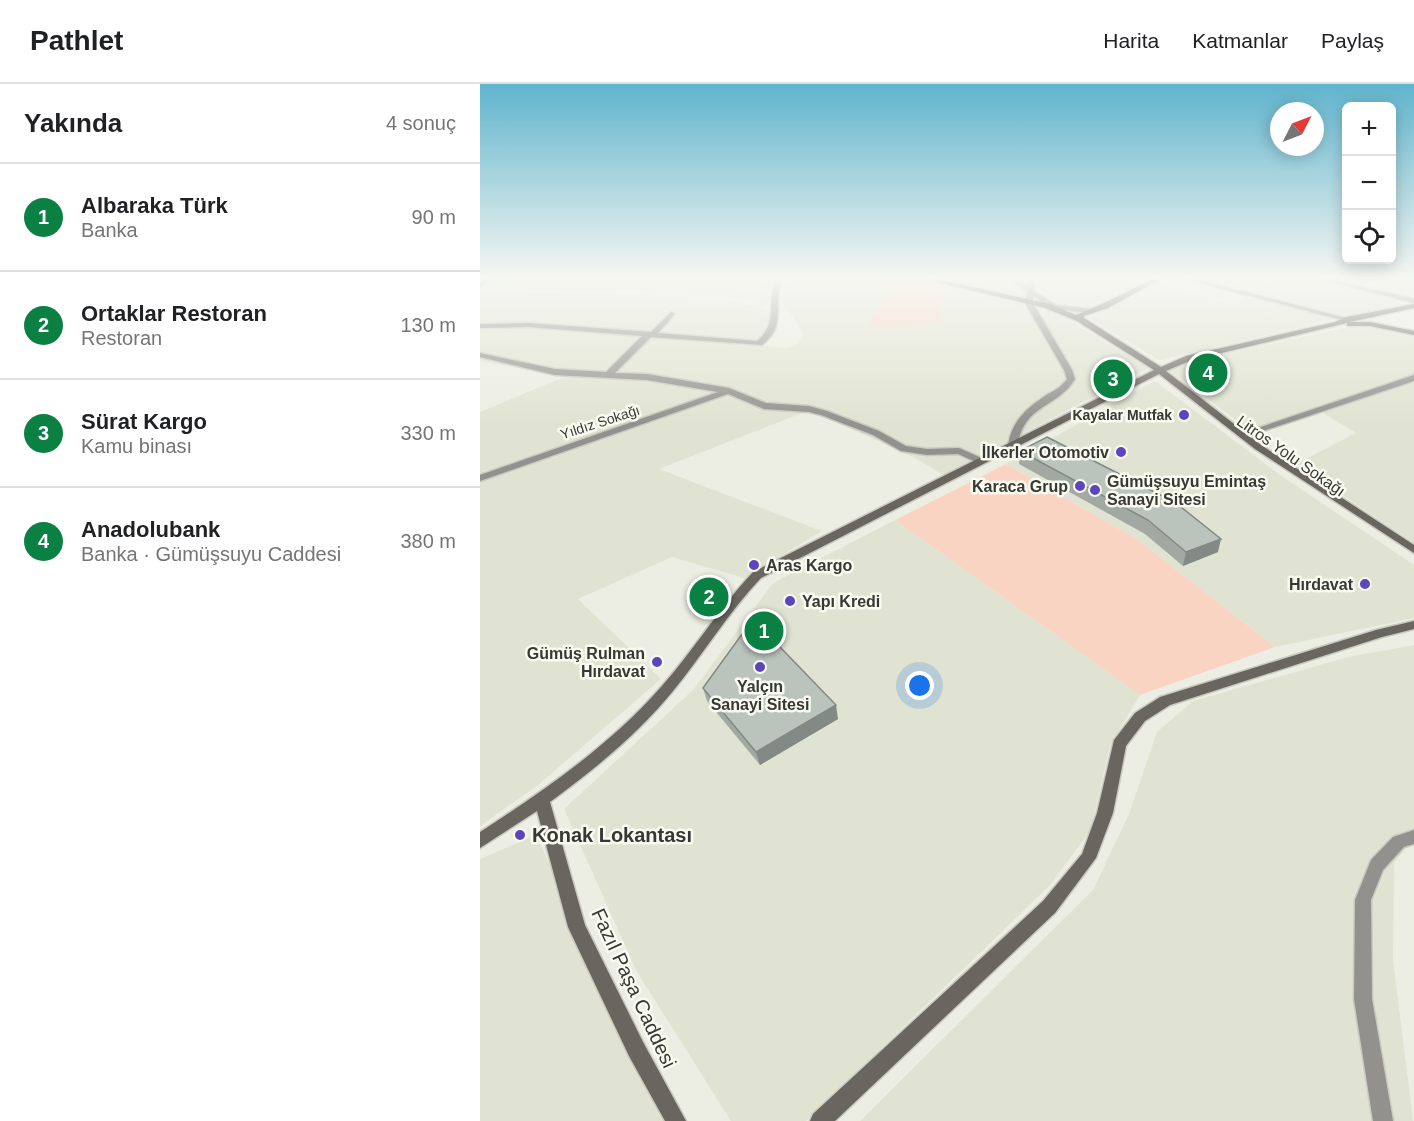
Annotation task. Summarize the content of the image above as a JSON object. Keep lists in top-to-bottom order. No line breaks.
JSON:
{"streets":{"main road":["Litros Yolu Sokağı","Fazıl Paşa Caddesi"],"street":["Yıldız Sokağı"]},"places":["Kayalar Mutfak","İlkerler Otomotiv","Karaca Grup","Gümüşsuyu Emintaş Sanayi Sitesi","Aras Kargo","Hırdavat","Yapı Kredi","Gümüş Rulman Hırdavat","Yalçın Sanayi Sitesi","Konak Lokantası"],"north":"top right","page":{"header":"Pathlet","nav":["Harita","Katmanlar","Paylaş"],"heading":["Yakında","4 sonuç"],"map_buttons":["+","−"],"list":[{"mark":"1","name":"Albaraka Türk","note":"Banka","value":"90 m"},{"mark":"2","name":"Ortaklar Restoran","note":"Restoran","value":"130 m"},{"mark":"3","name":"Sürat Kargo","note":"Kamu binası","value":"330 m"},{"mark":"4","name":"Anadolubank","note":"Banka · Gümüşsuyu Caddesi","value":"380 m"}],"pins":["4","3","2","1"]}}
